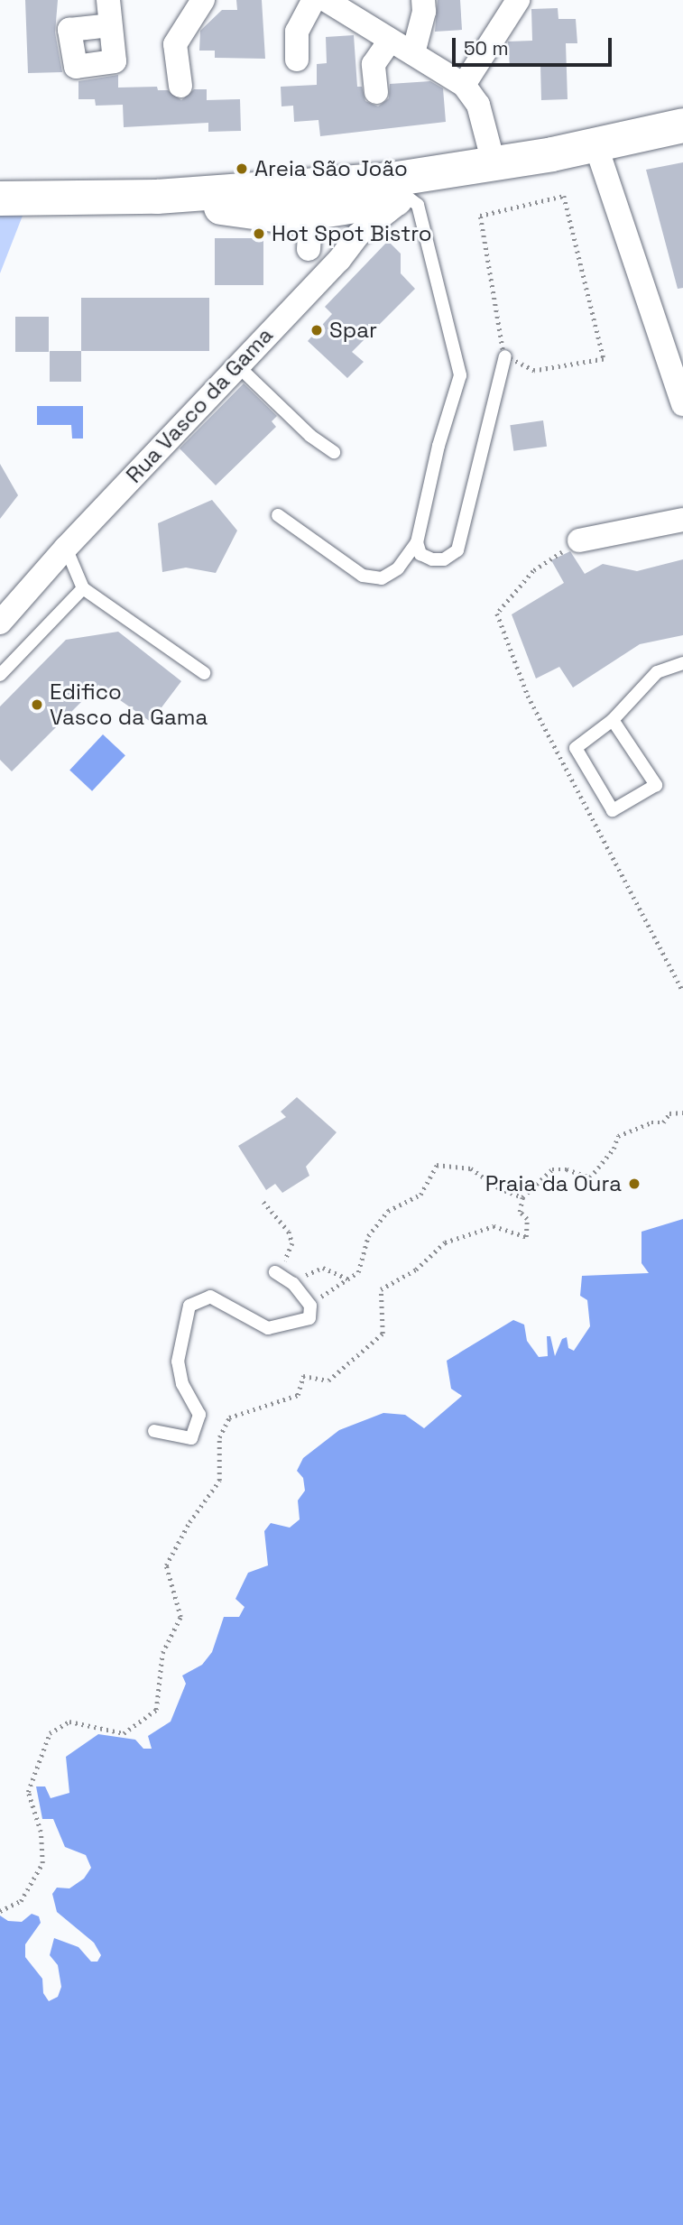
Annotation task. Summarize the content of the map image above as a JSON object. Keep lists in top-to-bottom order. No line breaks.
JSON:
{"streets":{"street":["Rua Vasco da Gama"]},"places":["Areia São João","Hot Spot Bistro","Spar","Edifico Vasco da Gama","Praia da Oura"],"scale_bar":"50 m"}
